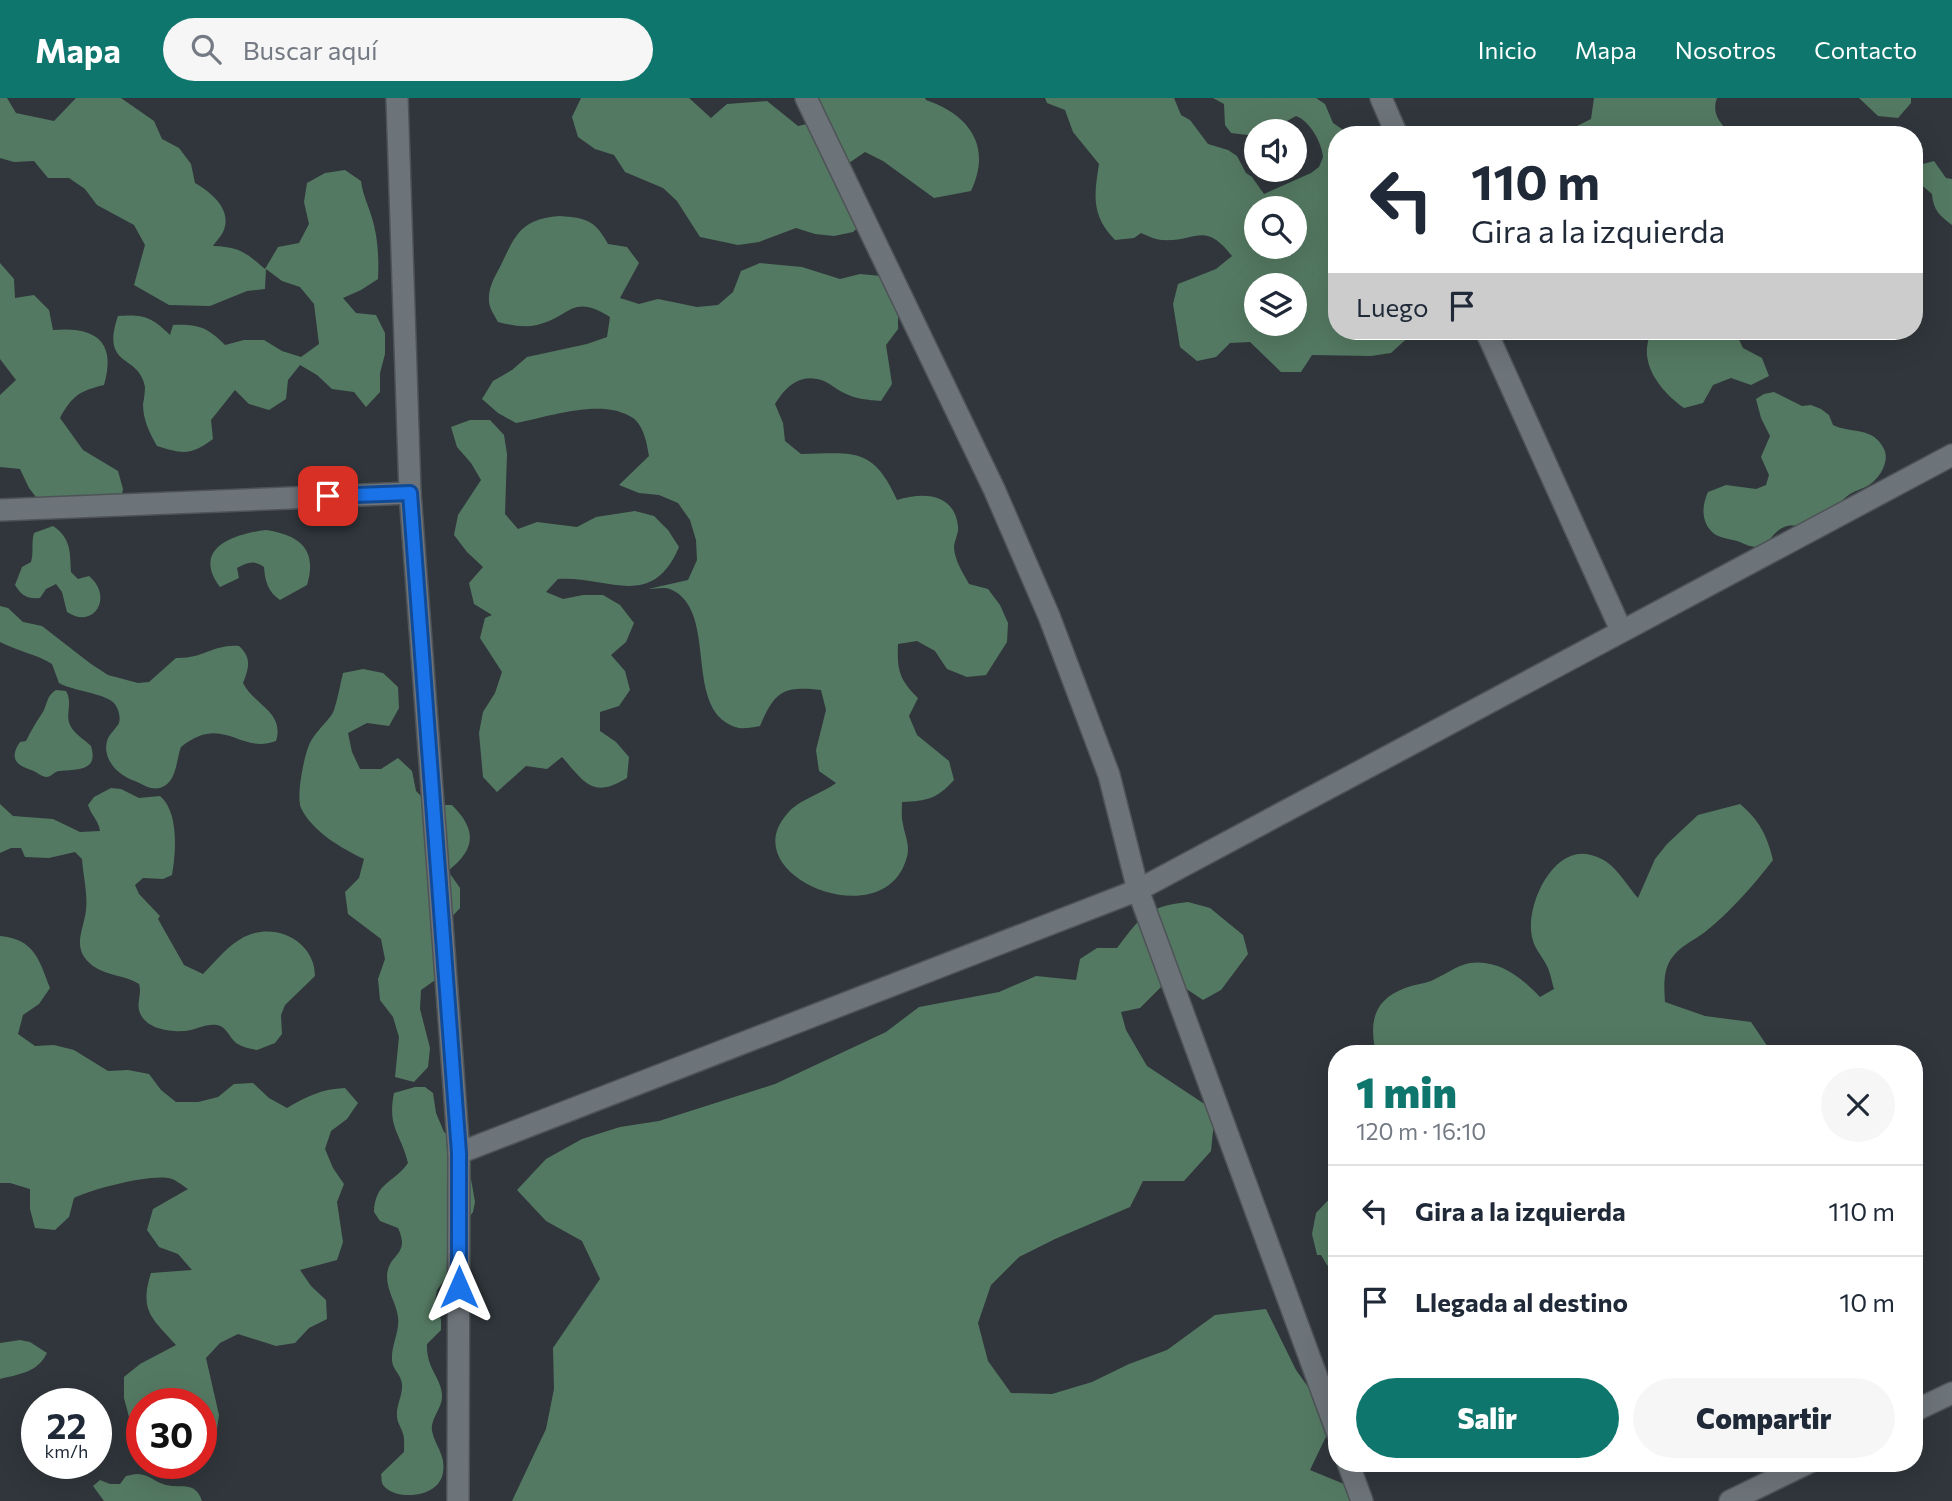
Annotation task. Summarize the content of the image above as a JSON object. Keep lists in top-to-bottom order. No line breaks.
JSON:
{"page":{"header":"Mapa","search":"Buscar aquí","nav":["Inicio","Mapa","Nosotros","Contacto"],"turn":["110 m","Gira a la izquierda"],"then":"Luego","heading":["1 min","120 m · 16:10"],"list":[{"name":"Gira a la izquierda","value":"110 m"},{"name":"Llegada al destino","value":"10 m"}],"buttons":["Salir","Compartir"],"speed":"22 km/h","limit":"30"}}
